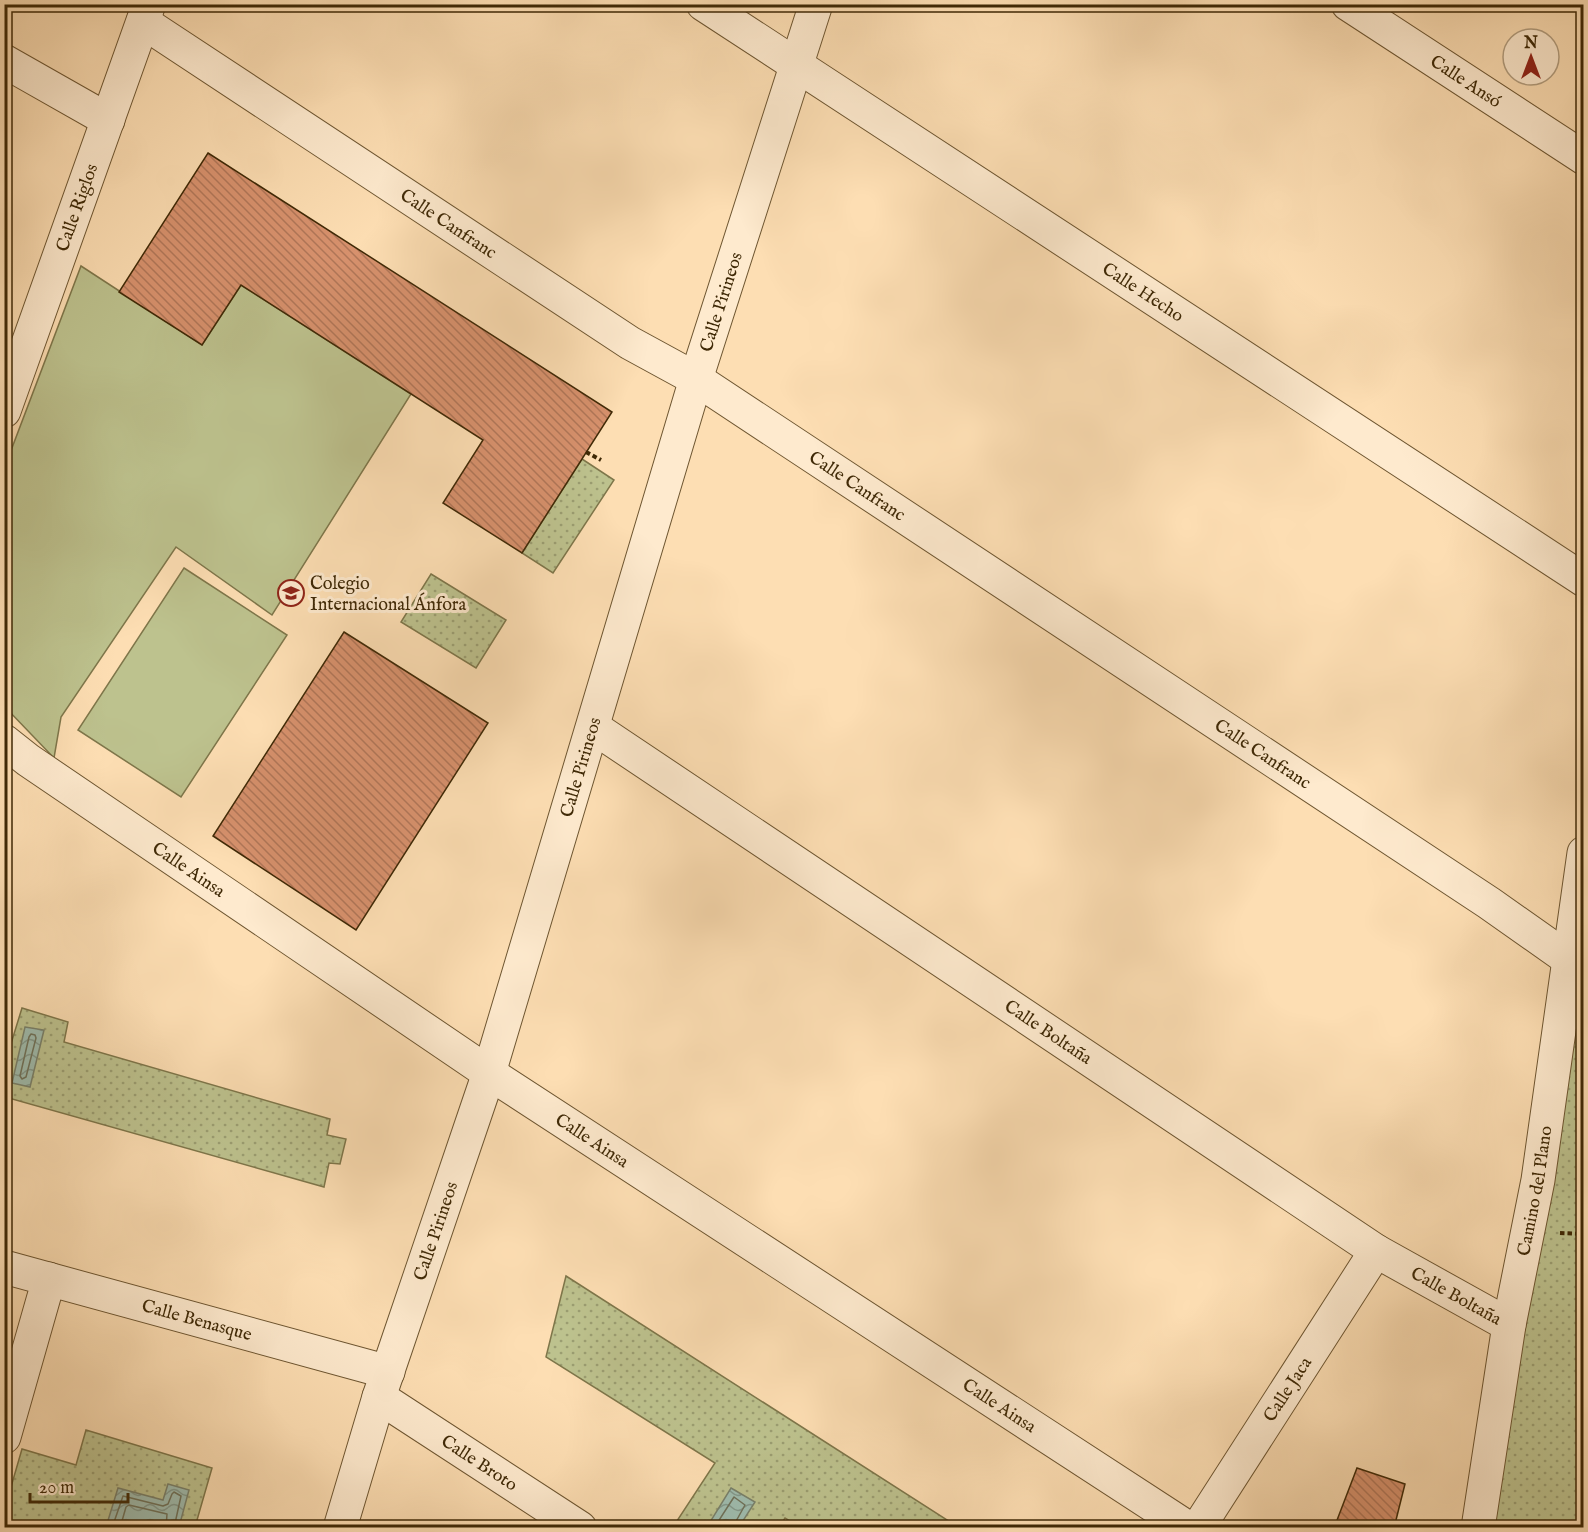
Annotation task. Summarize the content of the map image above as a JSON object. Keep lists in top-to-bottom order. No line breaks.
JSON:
{"streets":{"street":["Calle Ansó","Calle Riglos","Calle Canfranc","Calle Hecho","Calle Pirineos","Calle Ainsa","Calle Boltaña","Camino del Plano","Calle Benasque","Calle Jaca","Calle Broto"]},"crossings":[["Calle Riglos","Calle Canfranc"],["Calle Canfranc","Calle Pirineos"],["Calle Canfranc","Camino del Plano"],["Calle Hecho","Calle Pirineos"],["Calle Pirineos","Calle Ainsa"],["Calle Pirineos","Calle Boltaña"],["Calle Pirineos","Calle Benasque"],["Calle Pirineos","Calle Broto"],["Calle Boltaña","Camino del Plano"],["Calle Boltaña","Calle Jaca"],["Calle Benasque","Calle Broto"]],"places":{"school or university":["Colegio Internacional Ánfora"]},"scale_bar":"20 m","north":"top"}
